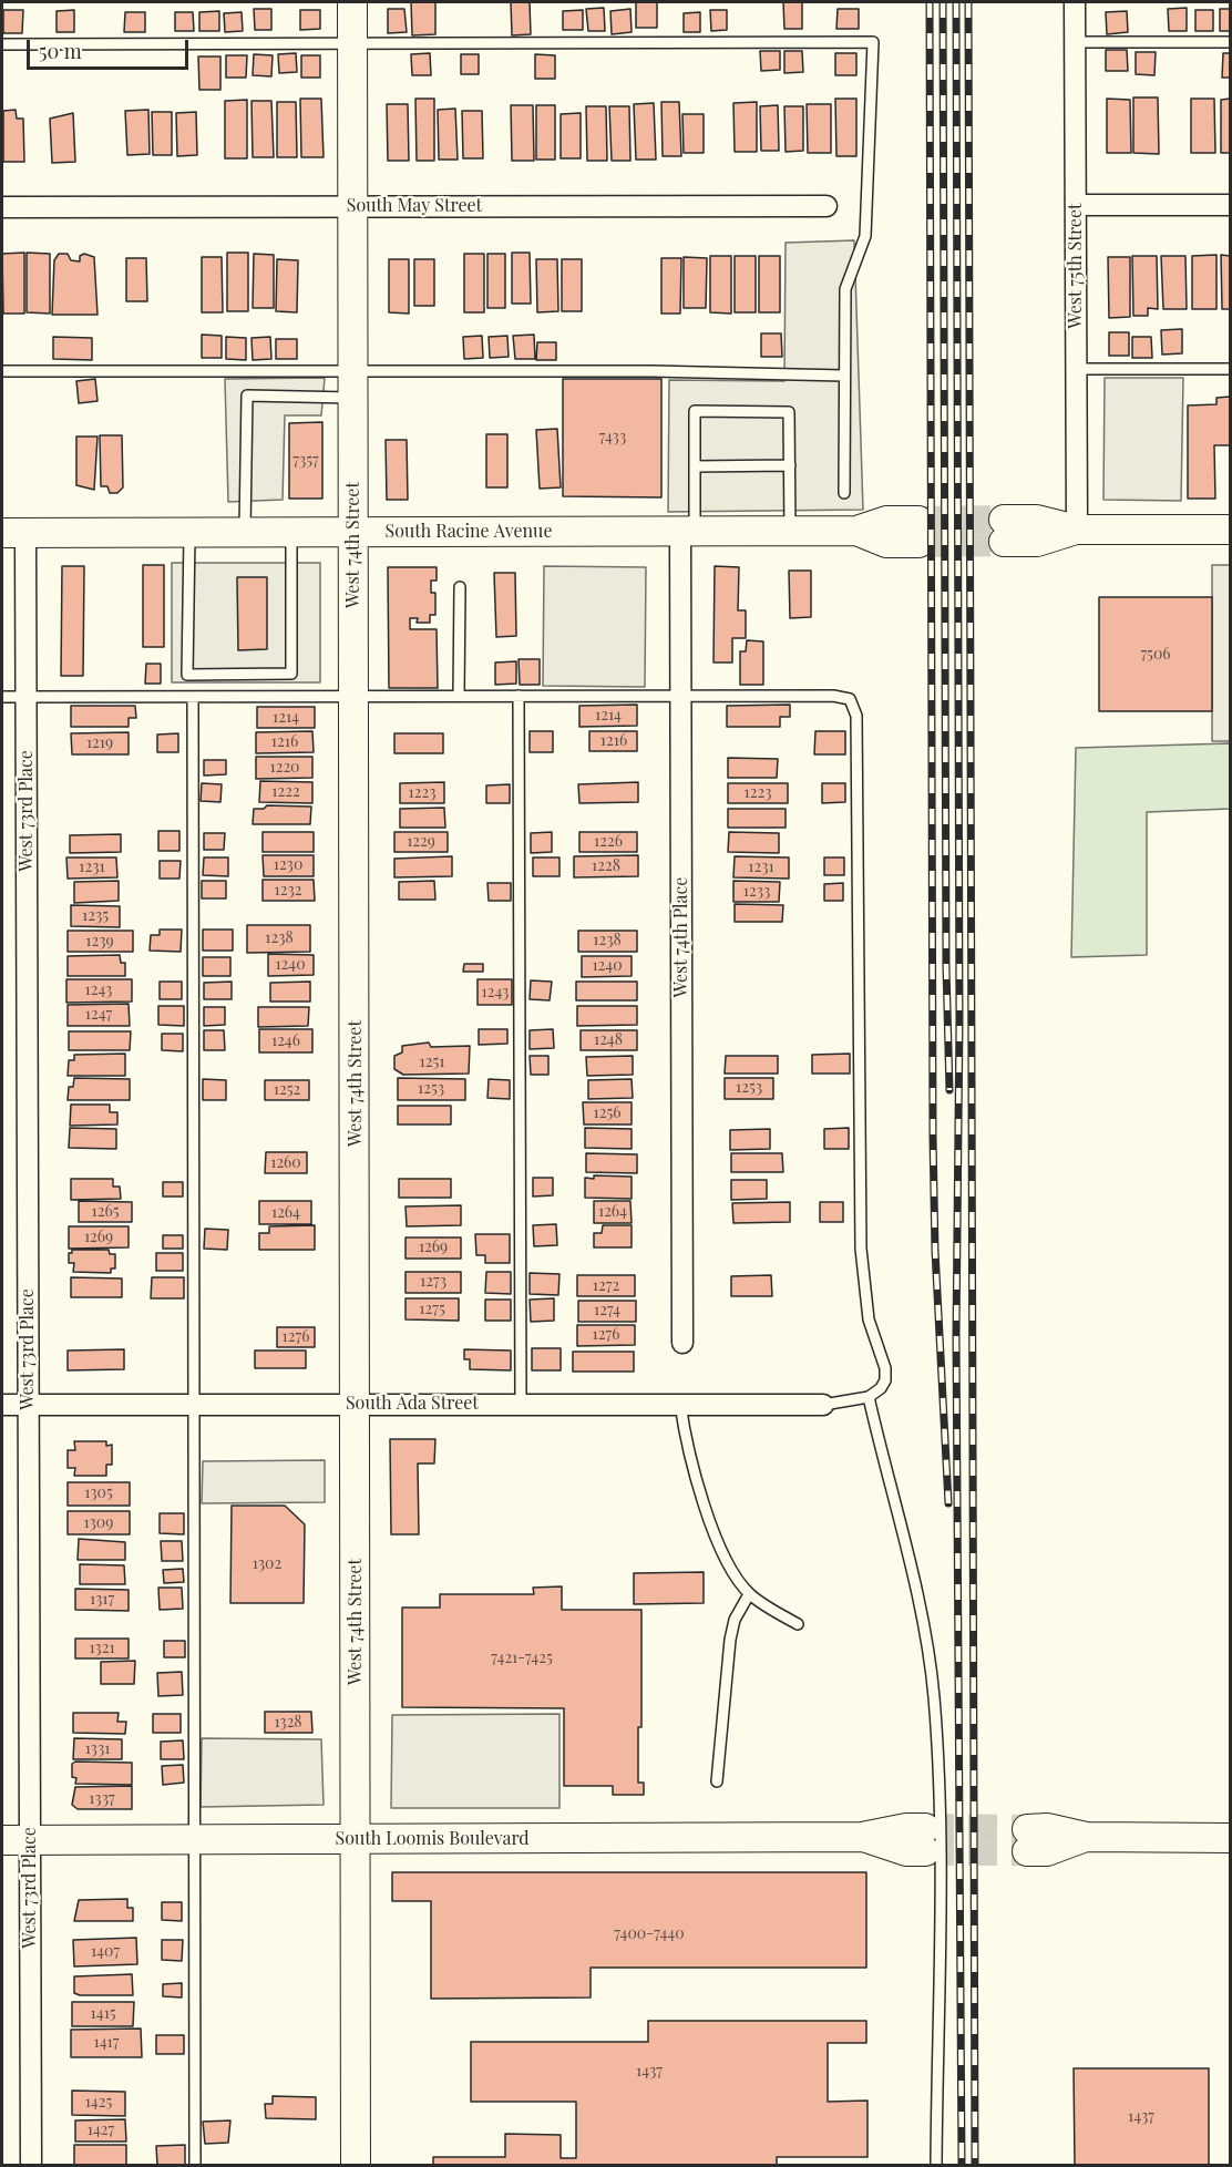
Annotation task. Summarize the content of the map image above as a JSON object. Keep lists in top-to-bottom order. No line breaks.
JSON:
{"streets":{"street":["South May Street","West 75th Street","South Racine Avenue","West 74th Street","West 73rd Place","West 74th Place","South Ada Street","South Loomis Boulevard"]},"crossings":[["South May Street","West 74th Street"],["South Racine Avenue","West 74th Street"],["South Racine Avenue","West 73rd Place"],["South Racine Avenue","West 74th Place"],["West 74th Street","South Ada Street"],["West 74th Street","South Loomis Boulevard"],["West 73rd Place","South Ada Street"],["West 73rd Place","South Loomis Boulevard"]],"house_numbers":["7433","7357","7506","1214","1214","1216","1216","1219","1220","1222","1223","1223","1229","1226","1230","1228","1231","1231","1232","1233","1235","1238","1238","1239","1240","1240","1243","1243","1247","1248","1246","1251","1253","1253","1252","1256","1260","1265","1264","1264","1269","1269","1273","1272","1275","1274","1276","1276","1305","1309","1302","1317","1321","7421-7425","1328","1331","1337","7400-7440","1407","1415","1417","1437","1425","1437","1427"],"scale_bar":"50 m"}
